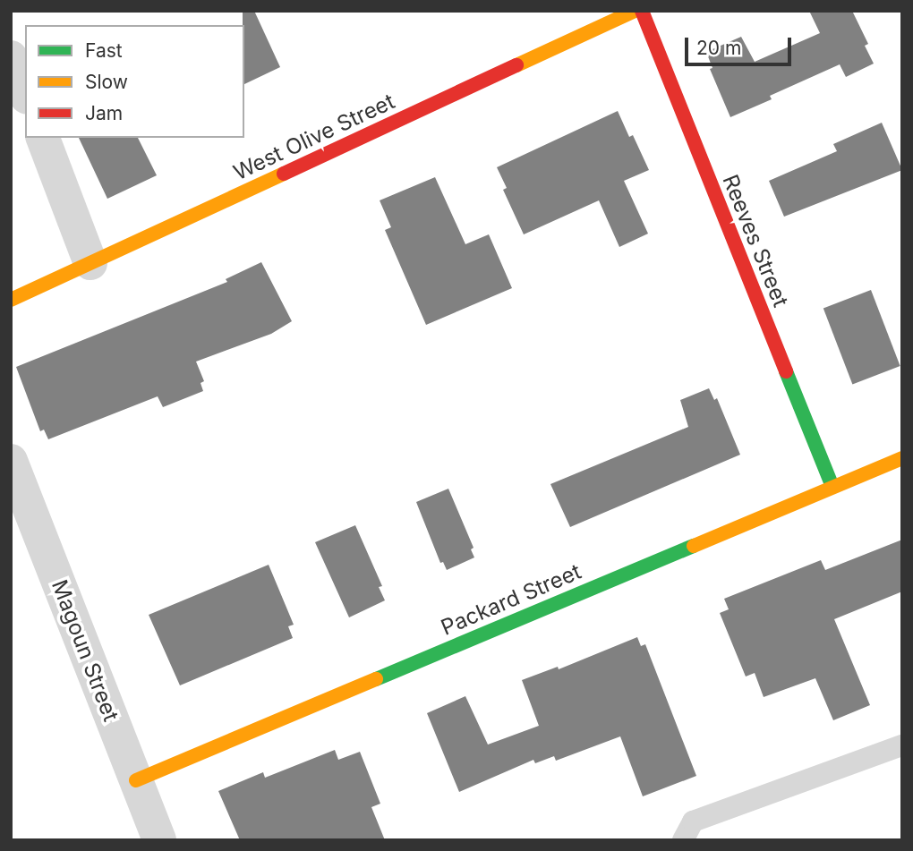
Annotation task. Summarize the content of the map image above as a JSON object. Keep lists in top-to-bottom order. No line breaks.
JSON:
{"streets":{"street":["West Olive Street","Reeves Street","Packard Street","Magoun Street"]},"crossings":[["Reeves Street","Packard Street"],["Packard Street","Magoun Street"]],"legend":["Fast","Slow","Jam"],"scale_bar":"20 m"}
